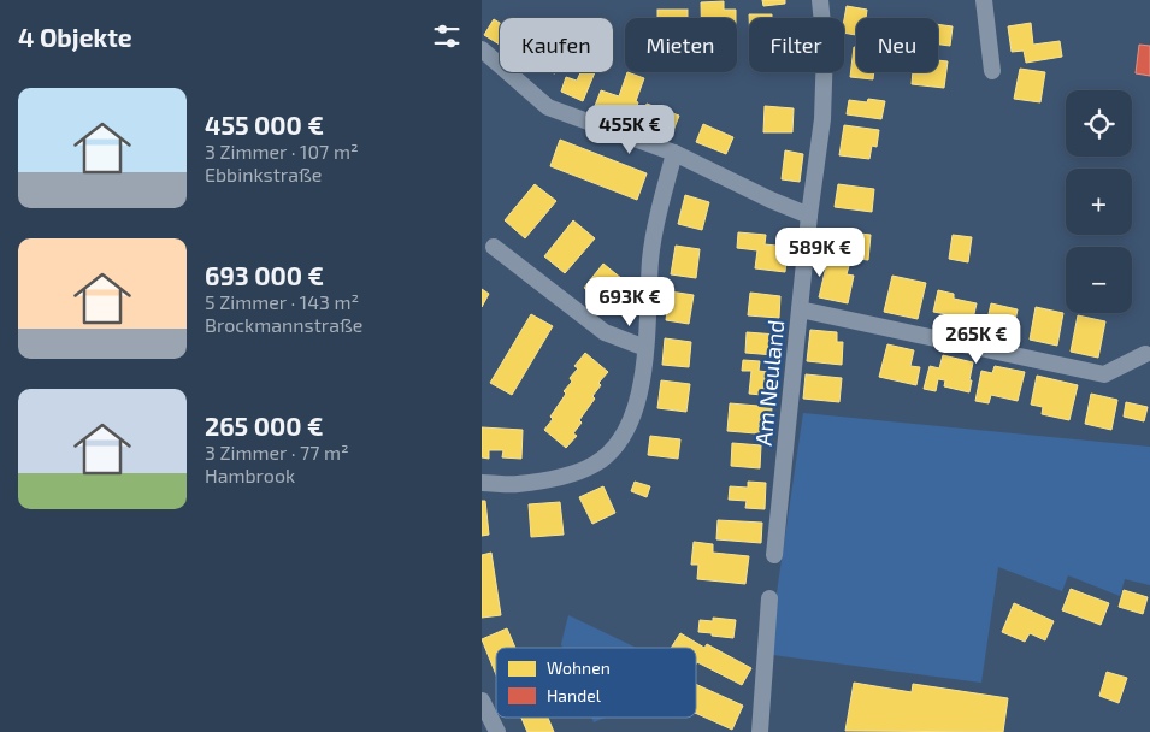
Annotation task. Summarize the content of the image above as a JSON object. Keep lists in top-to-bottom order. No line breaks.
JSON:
{"streets":{"street":["Am Neuland"]},"legend":["Wohnen","Handel"],"page":{"heading":"4 Objekte","chip":["Kaufen","Mieten","Filter","Neu"],"list":[{"name":"455 000 €","note":"3 Zimmer · 107 m² · Ebbinkstraße"},{"name":"693 000 €","note":"5 Zimmer · 143 m² · Brockmannstraße"},{"name":"265 000 €","note":"3 Zimmer · 77 m² · Hambrook"}],"map_buttons":["+","−"],"price":["455K €","589K €","693K €","265K €"]}}
